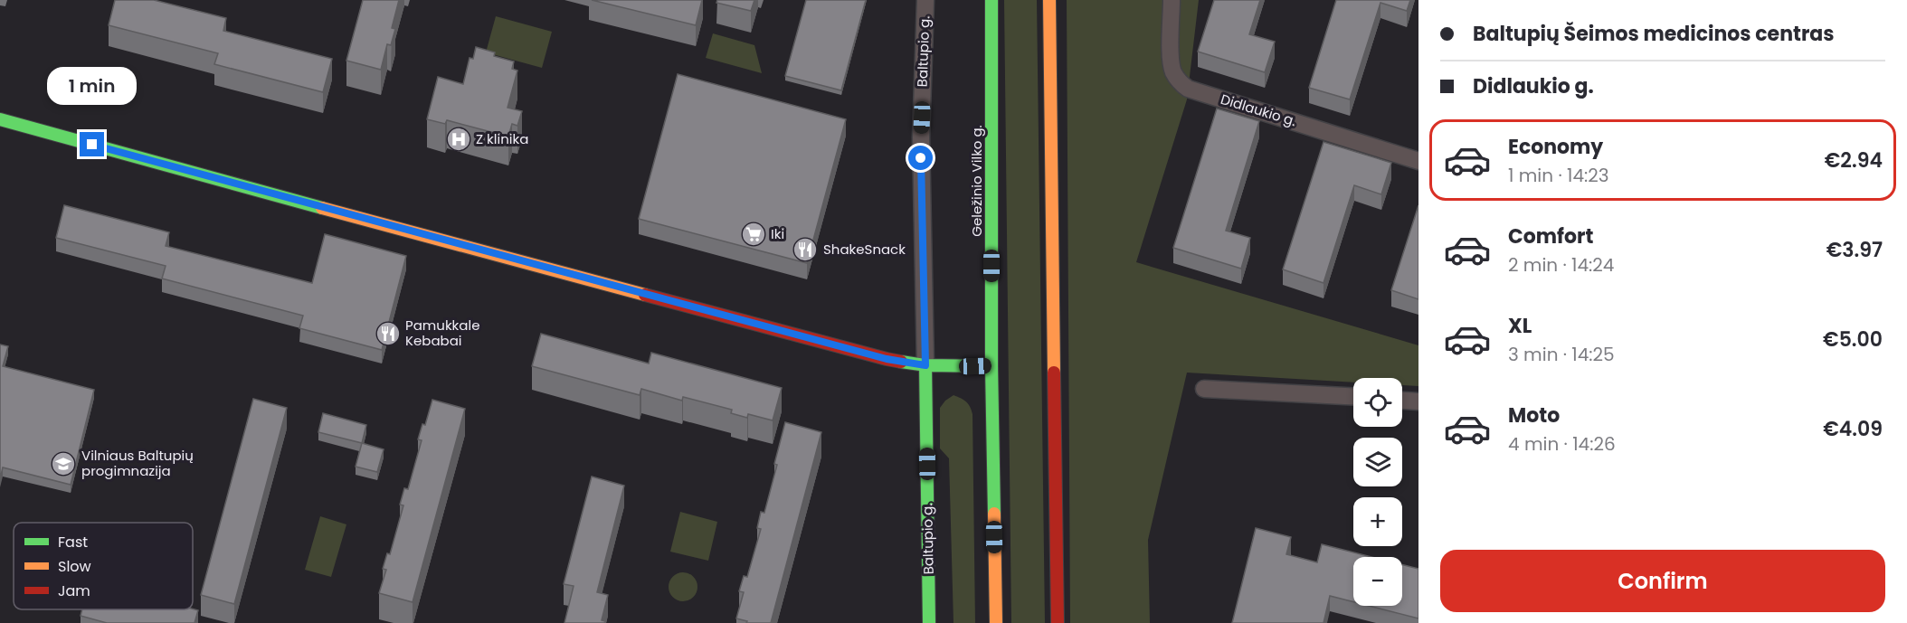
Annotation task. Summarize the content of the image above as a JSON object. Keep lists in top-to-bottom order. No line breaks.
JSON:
{"streets":{"main road":["Baltupio g.","Geležinio Vilko g."],"street":["Didlaukio g."]},"places":{"hospital":["Z klinika"],"supermarket":["Iki"],"restaurant":["ShakeSnack","Pamukkale Kebabai"],"school or university":["Vilniaus Baltupių progimnazija"]},"legend":["Fast","Slow","Jam"],"page":{"banner":["Baltupių Šeimos medicinos centras","Didlaukio g."],"bubble":"1 min","list":[{"name":"Economy","note":"1 min · 14:23","value":"€2.94"},{"name":"Comfort","note":"2 min · 14:24","value":"€3.97"},{"name":"XL","note":"3 min · 14:25","value":"€5.00"},{"name":"Moto","note":"4 min · 14:26","value":"€4.09"}],"map_buttons":["+","−"],"buttons":"Confirm"}}
